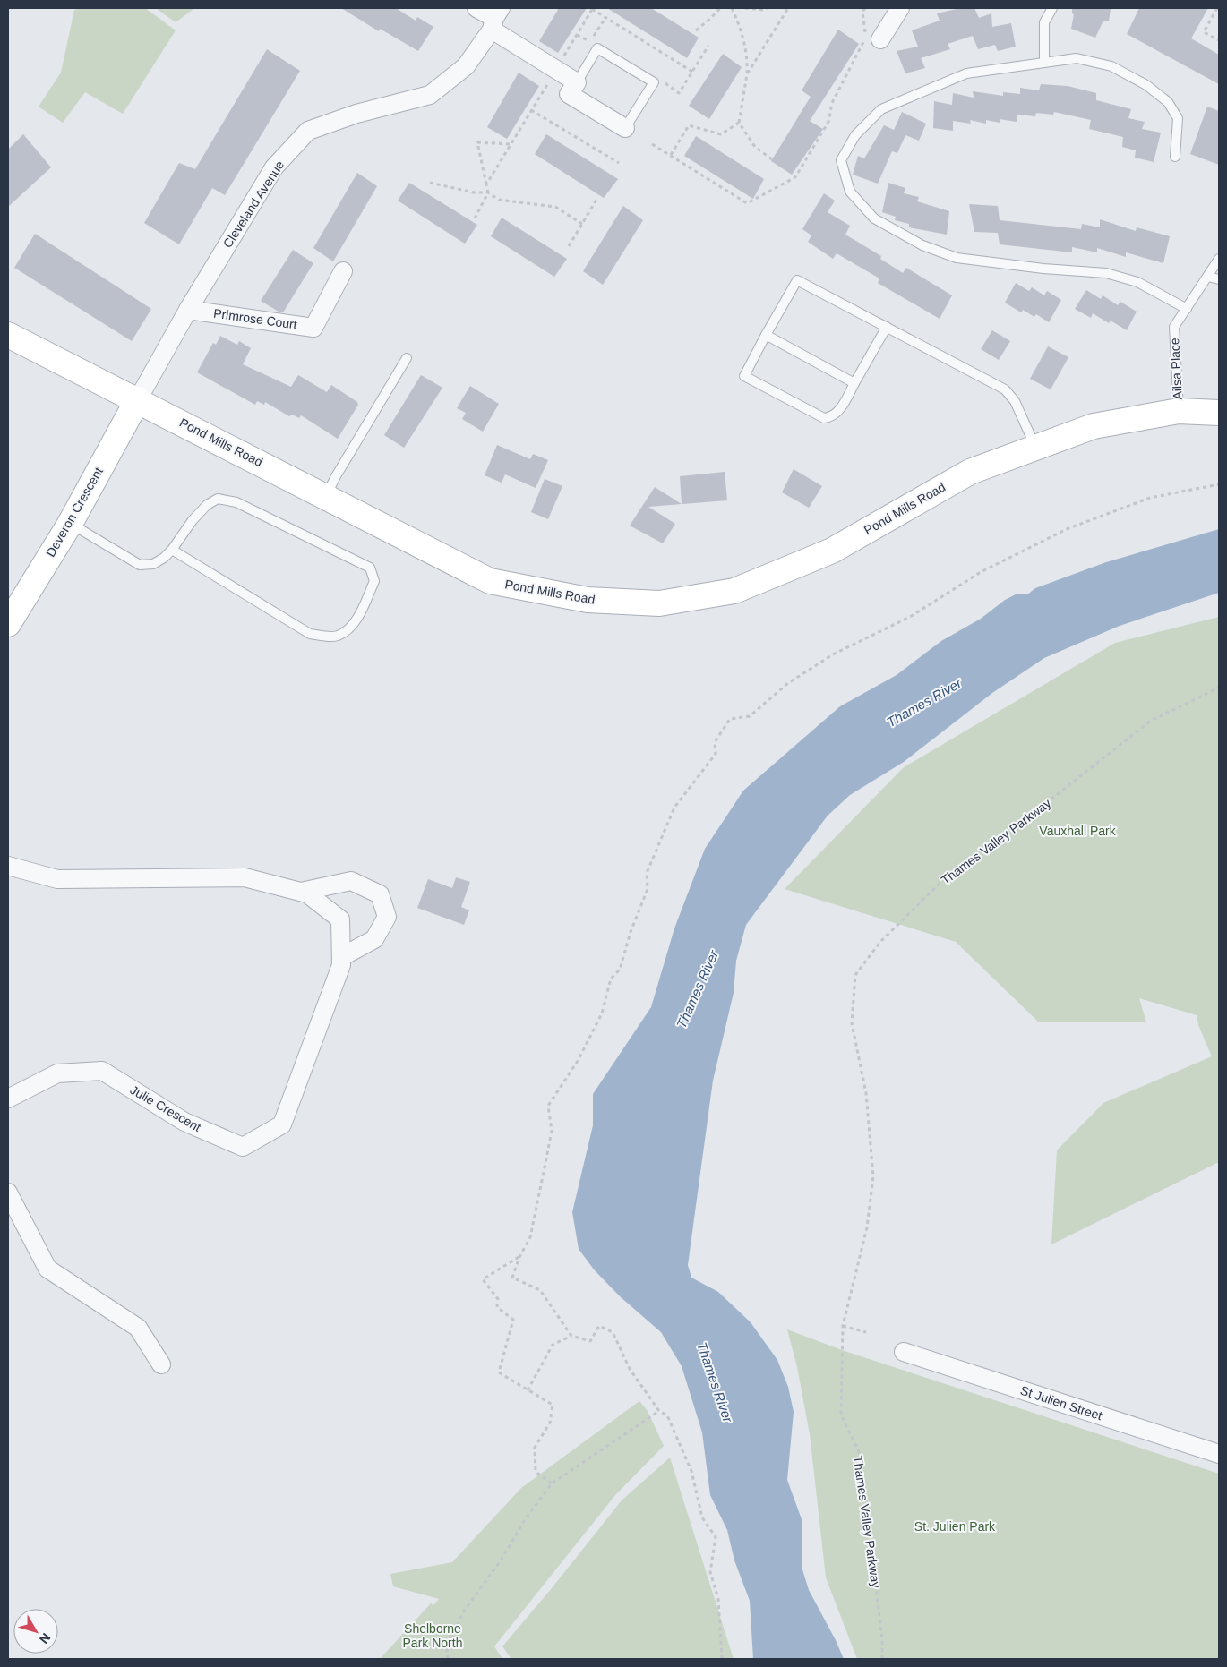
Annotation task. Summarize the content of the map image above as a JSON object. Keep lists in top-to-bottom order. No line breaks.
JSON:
{"streets":{"main road":["Pond Mills Road","Deveron Crescent"],"street":["Cleveland Avenue","Primrose Court","Julie Crescent","St Julien Street"],"lane":["Ailsa Place"],"path":["Thames Valley Parkway"]},"crossings":[["Cleveland Avenue","Primrose Court"],["Cleveland Avenue","Pond Mills Road"],["Cleveland Avenue","Deveron Crescent"],["Ailsa Place","Pond Mills Road"],["Pond Mills Road","Deveron Crescent"]],"water":["Thames River"],"parks":["Vauxhall Park","St. Julien Park","Shelborne Park North"],"north":"bottom right"}
